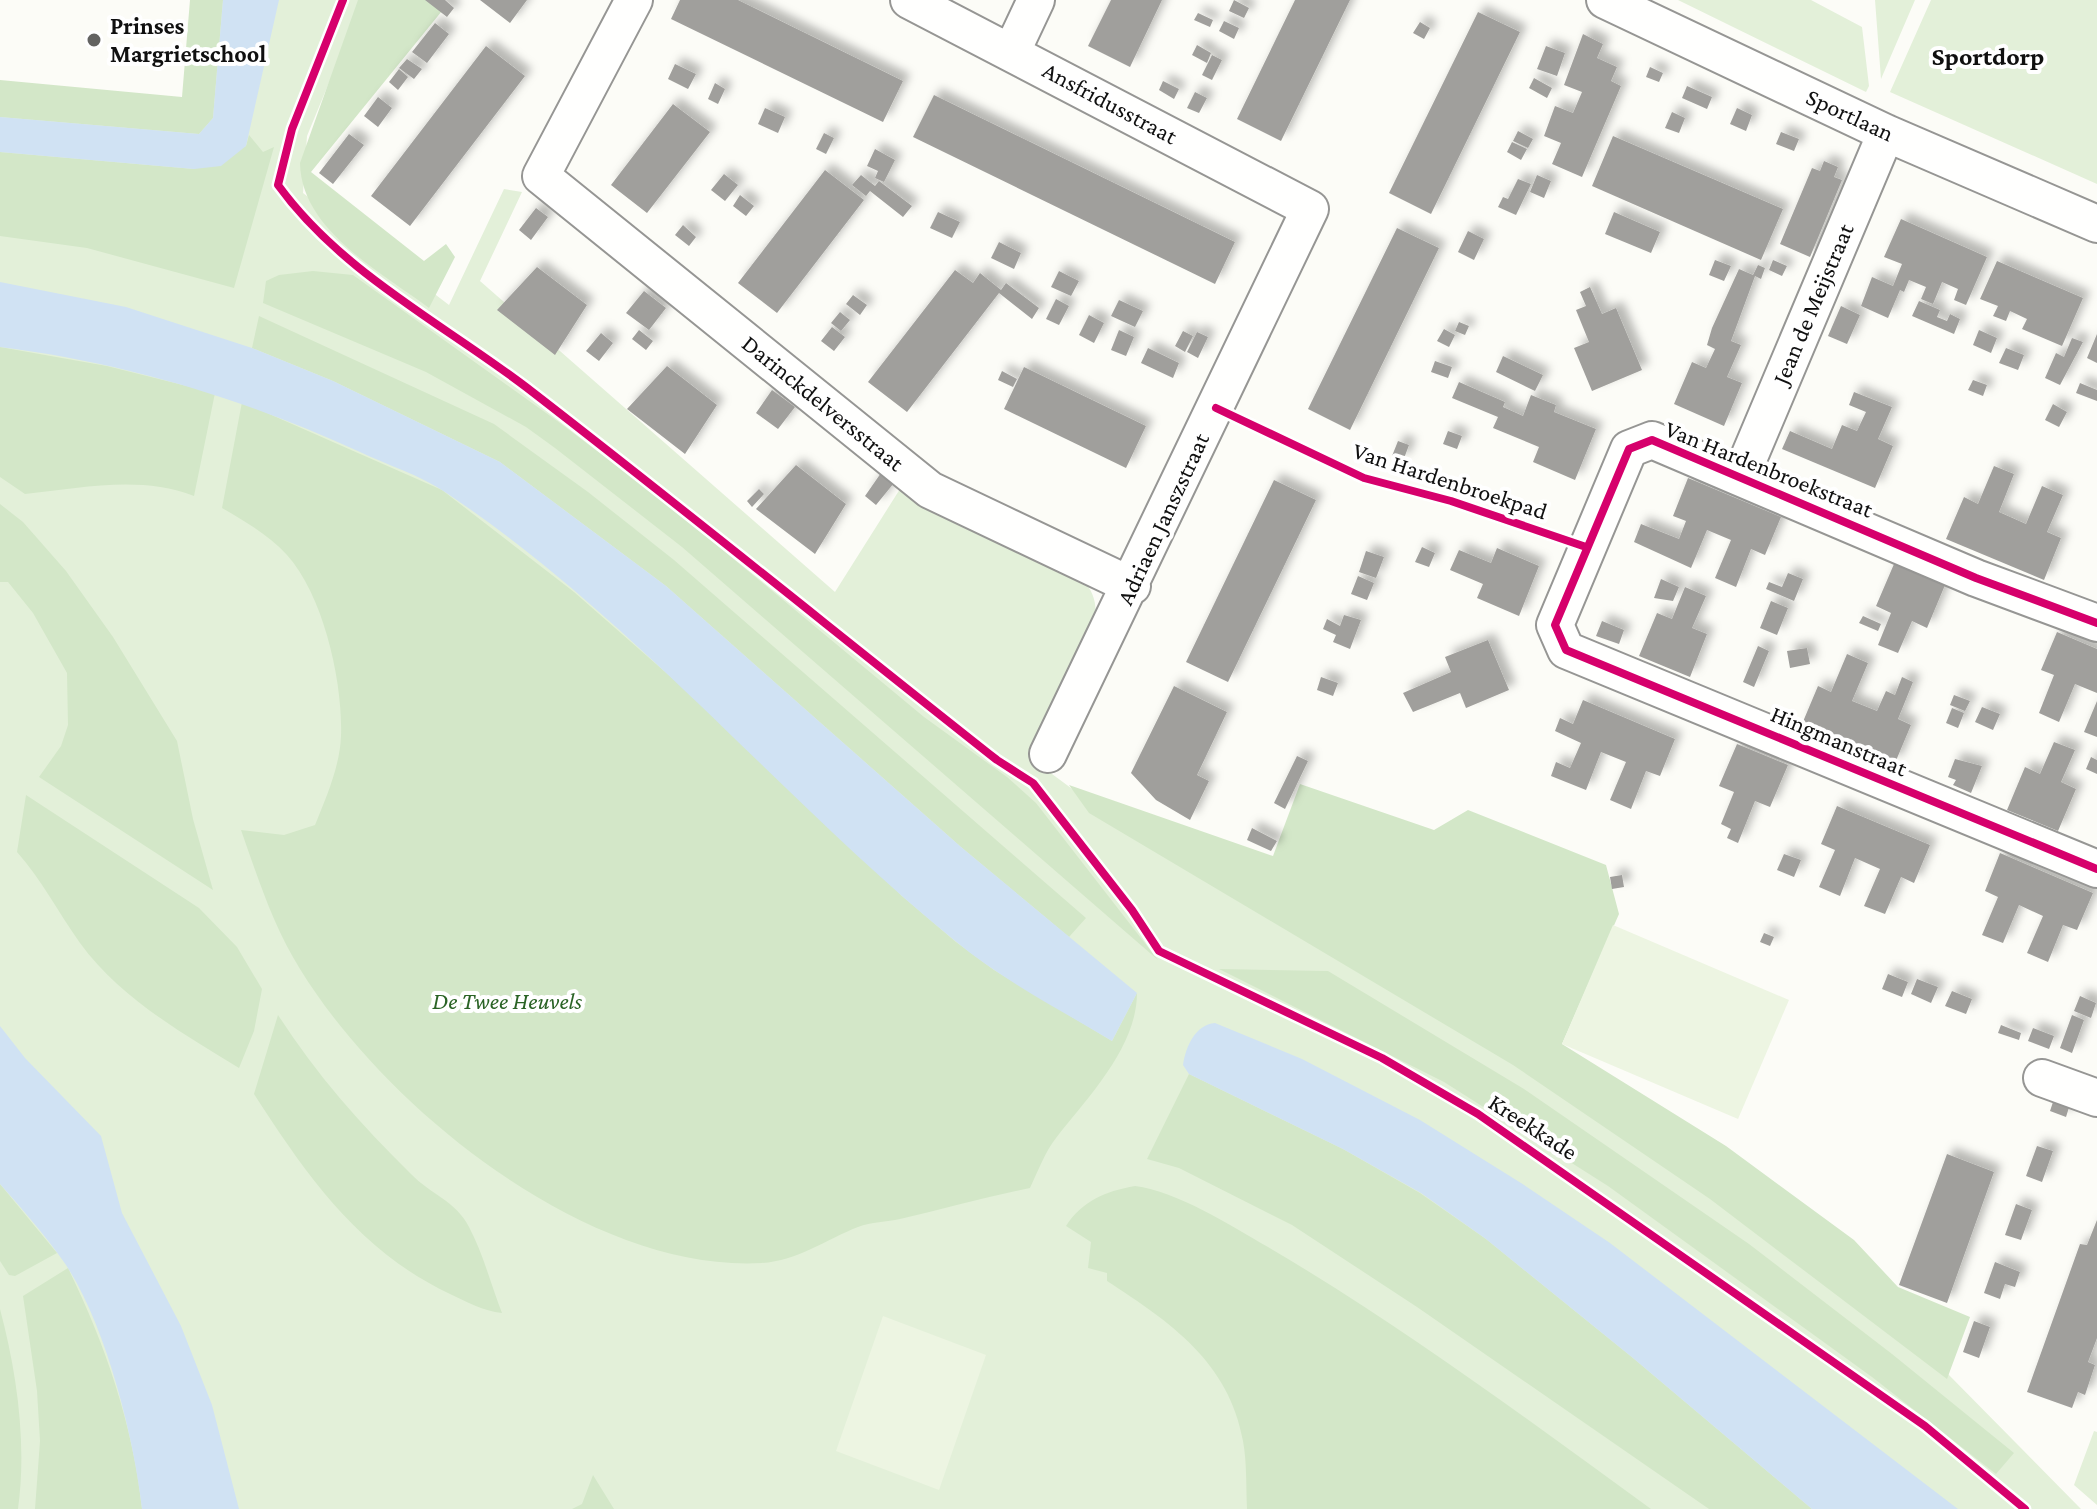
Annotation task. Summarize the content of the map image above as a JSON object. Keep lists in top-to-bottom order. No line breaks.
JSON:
{"streets":{"street":["Ansfridusstraat","Sportlaan","Jean de Meijstraat","Darinckdelversstraat","Van Hardenbroekstraat","Adriaen Janszstraat","Hingmanstraat"],"cycle path":["Van Hardenbroekpad","Kreekkade"]},"crossings":[["Ansfridusstraat","Adriaen Janszstraat"],["Sportlaan","Jean de Meijstraat"],["Jean de Meijstraat","Van Hardenbroekstraat"],["Darinckdelversstraat","Adriaen Janszstraat"],["Van Hardenbroekstraat","Hingmanstraat"]],"districts":["Sportdorp"],"parks":["De Twee Heuvels"],"places":["Prinses Margrietschool"]}
